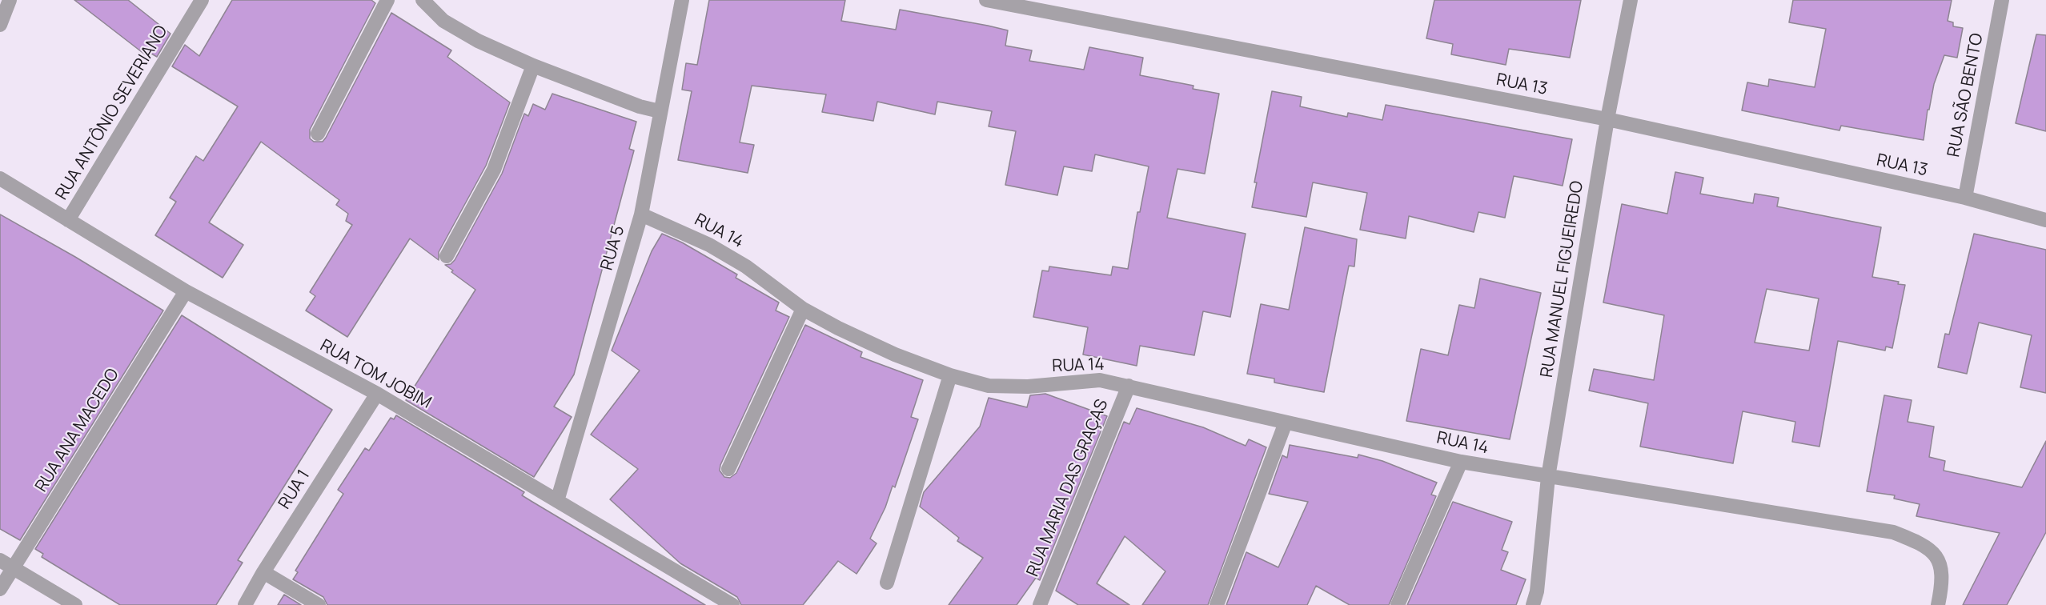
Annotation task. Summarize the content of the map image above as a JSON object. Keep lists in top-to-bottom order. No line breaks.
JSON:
{"streets":{"street":["RUA 13","RUA SÃO BENTO","RUA ANTÔNIO SEVERIANO","RUA 14","RUA 5","RUA MANUEL FIGUEIREDO","RUA TOM JOBIM","RUA ANA MACEDO","RUA MARIA DAS GRAÇAS","RUA 1"]},"crossings":[["RUA 13","RUA SÃO BENTO"],["RUA 13","RUA MANUEL FIGUEIREDO"],["RUA ANTÔNIO SEVERIANO","RUA TOM JOBIM"],["RUA 14","RUA 5"],["RUA 14","RUA MANUEL FIGUEIREDO"],["RUA 14","RUA MARIA DAS GRAÇAS"],["RUA 5","RUA TOM JOBIM"],["RUA TOM JOBIM","RUA ANA MACEDO"],["RUA TOM JOBIM","RUA 1"]]}
